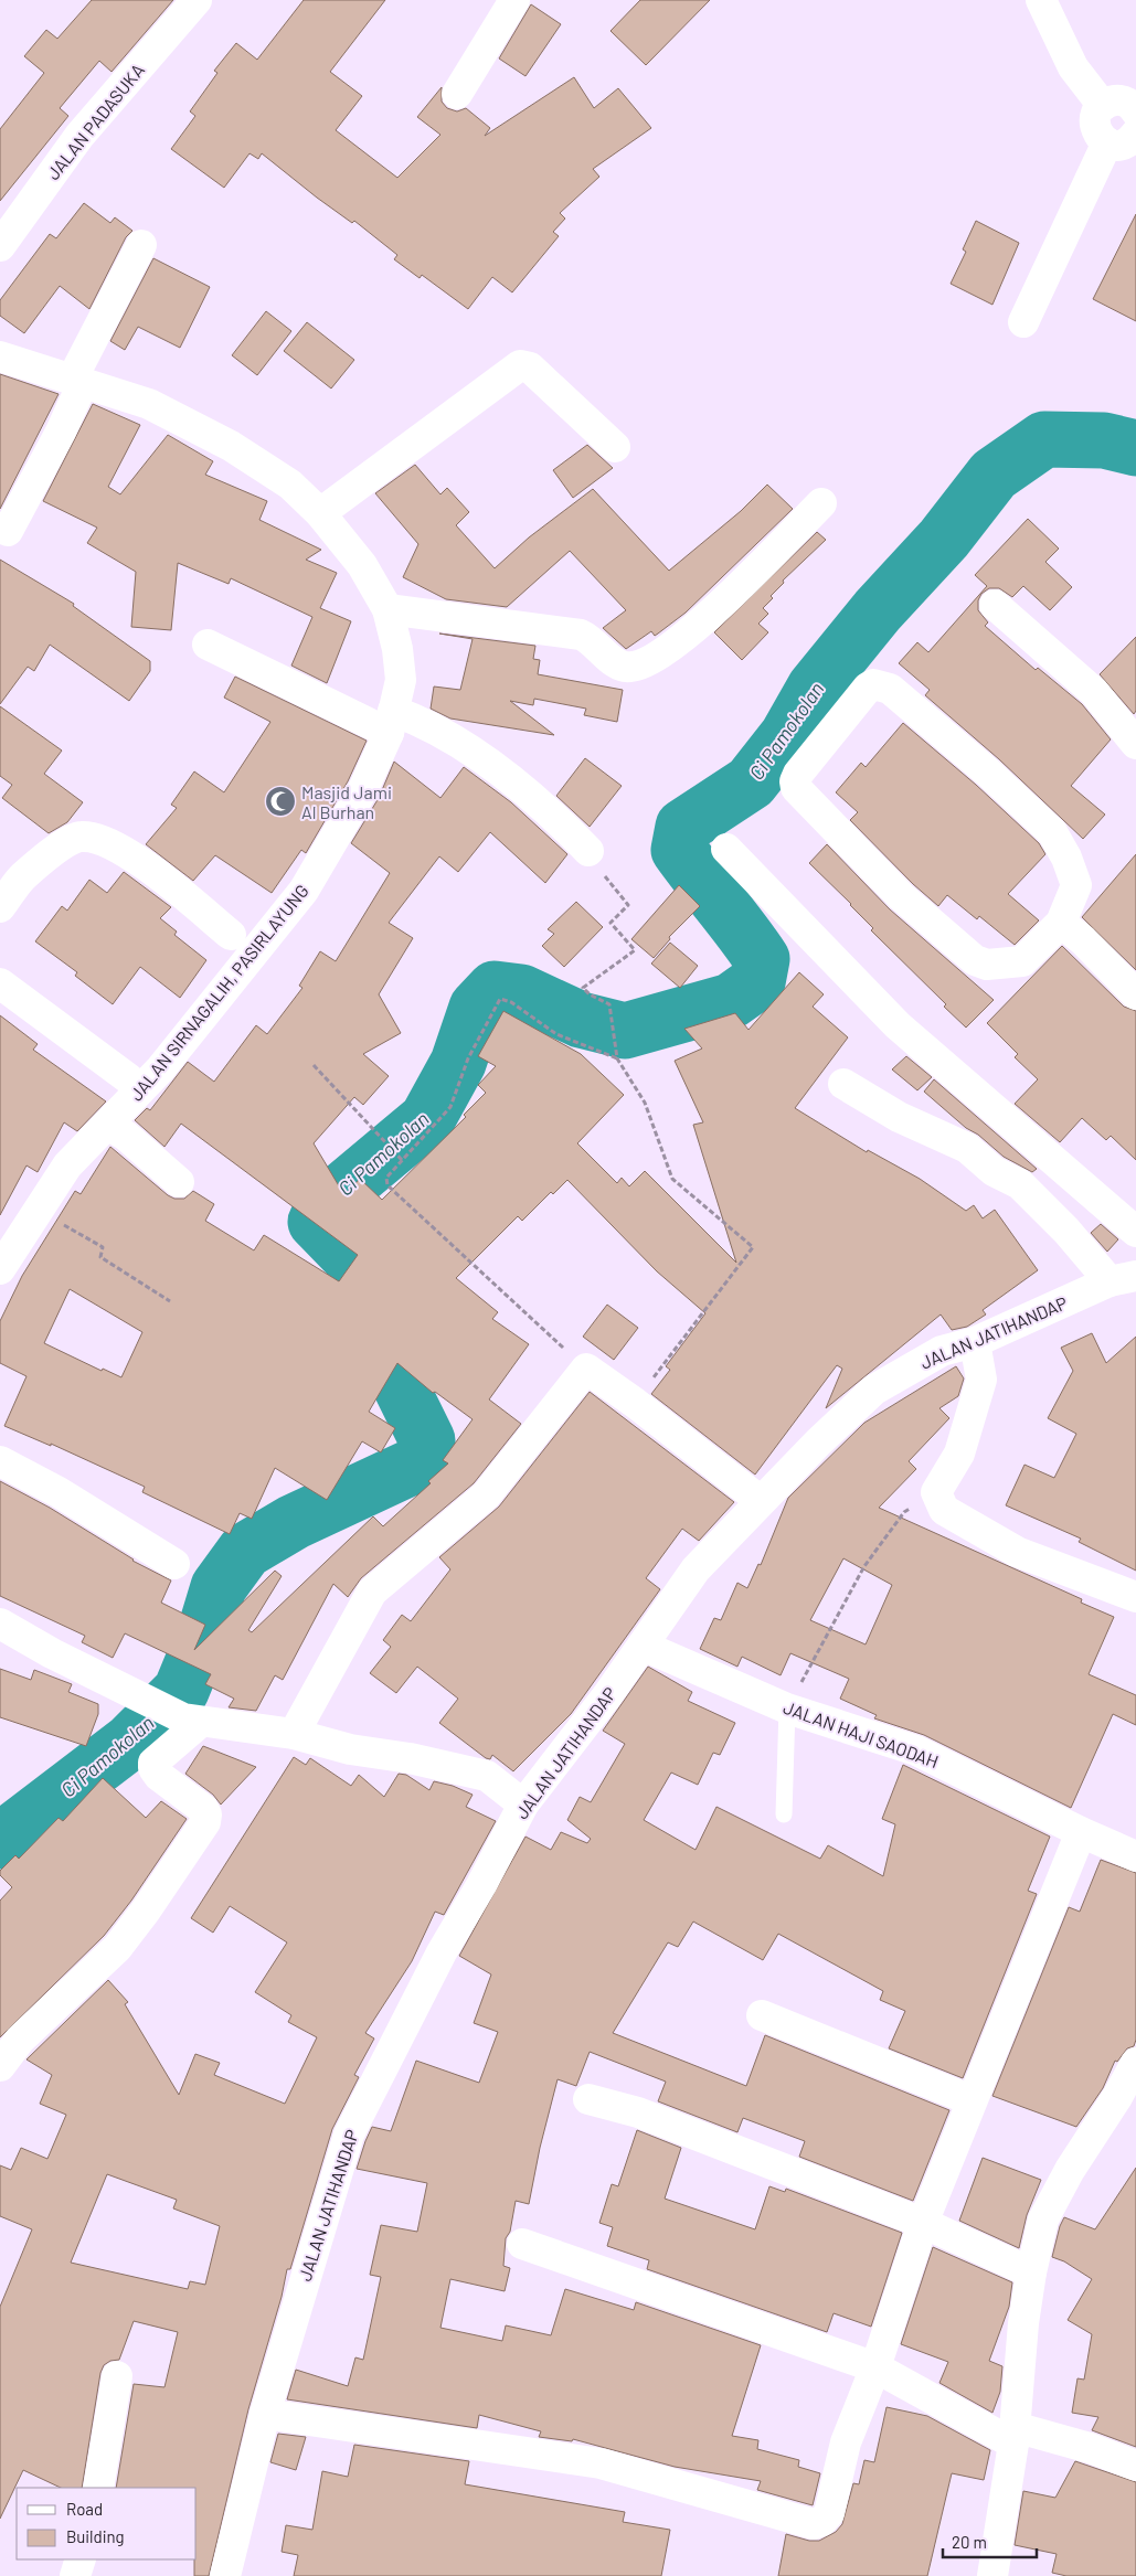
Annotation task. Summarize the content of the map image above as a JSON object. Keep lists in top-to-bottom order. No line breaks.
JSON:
{"streets":{"street":["JALAN PADASUKA","JALAN SIRNAGALIH, PASIRLAYUNG","JALAN JATIHANDAP","JALAN HAJI SAODAH"]},"crossings":[["JALAN JATIHANDAP","JALAN HAJI SAODAH"]],"water":["Ci Pamokolan"],"places":{"mosque":["Masjid Jami Al Burhan"]},"legend":["Road","Building"],"scale_bar":"20 m"}
